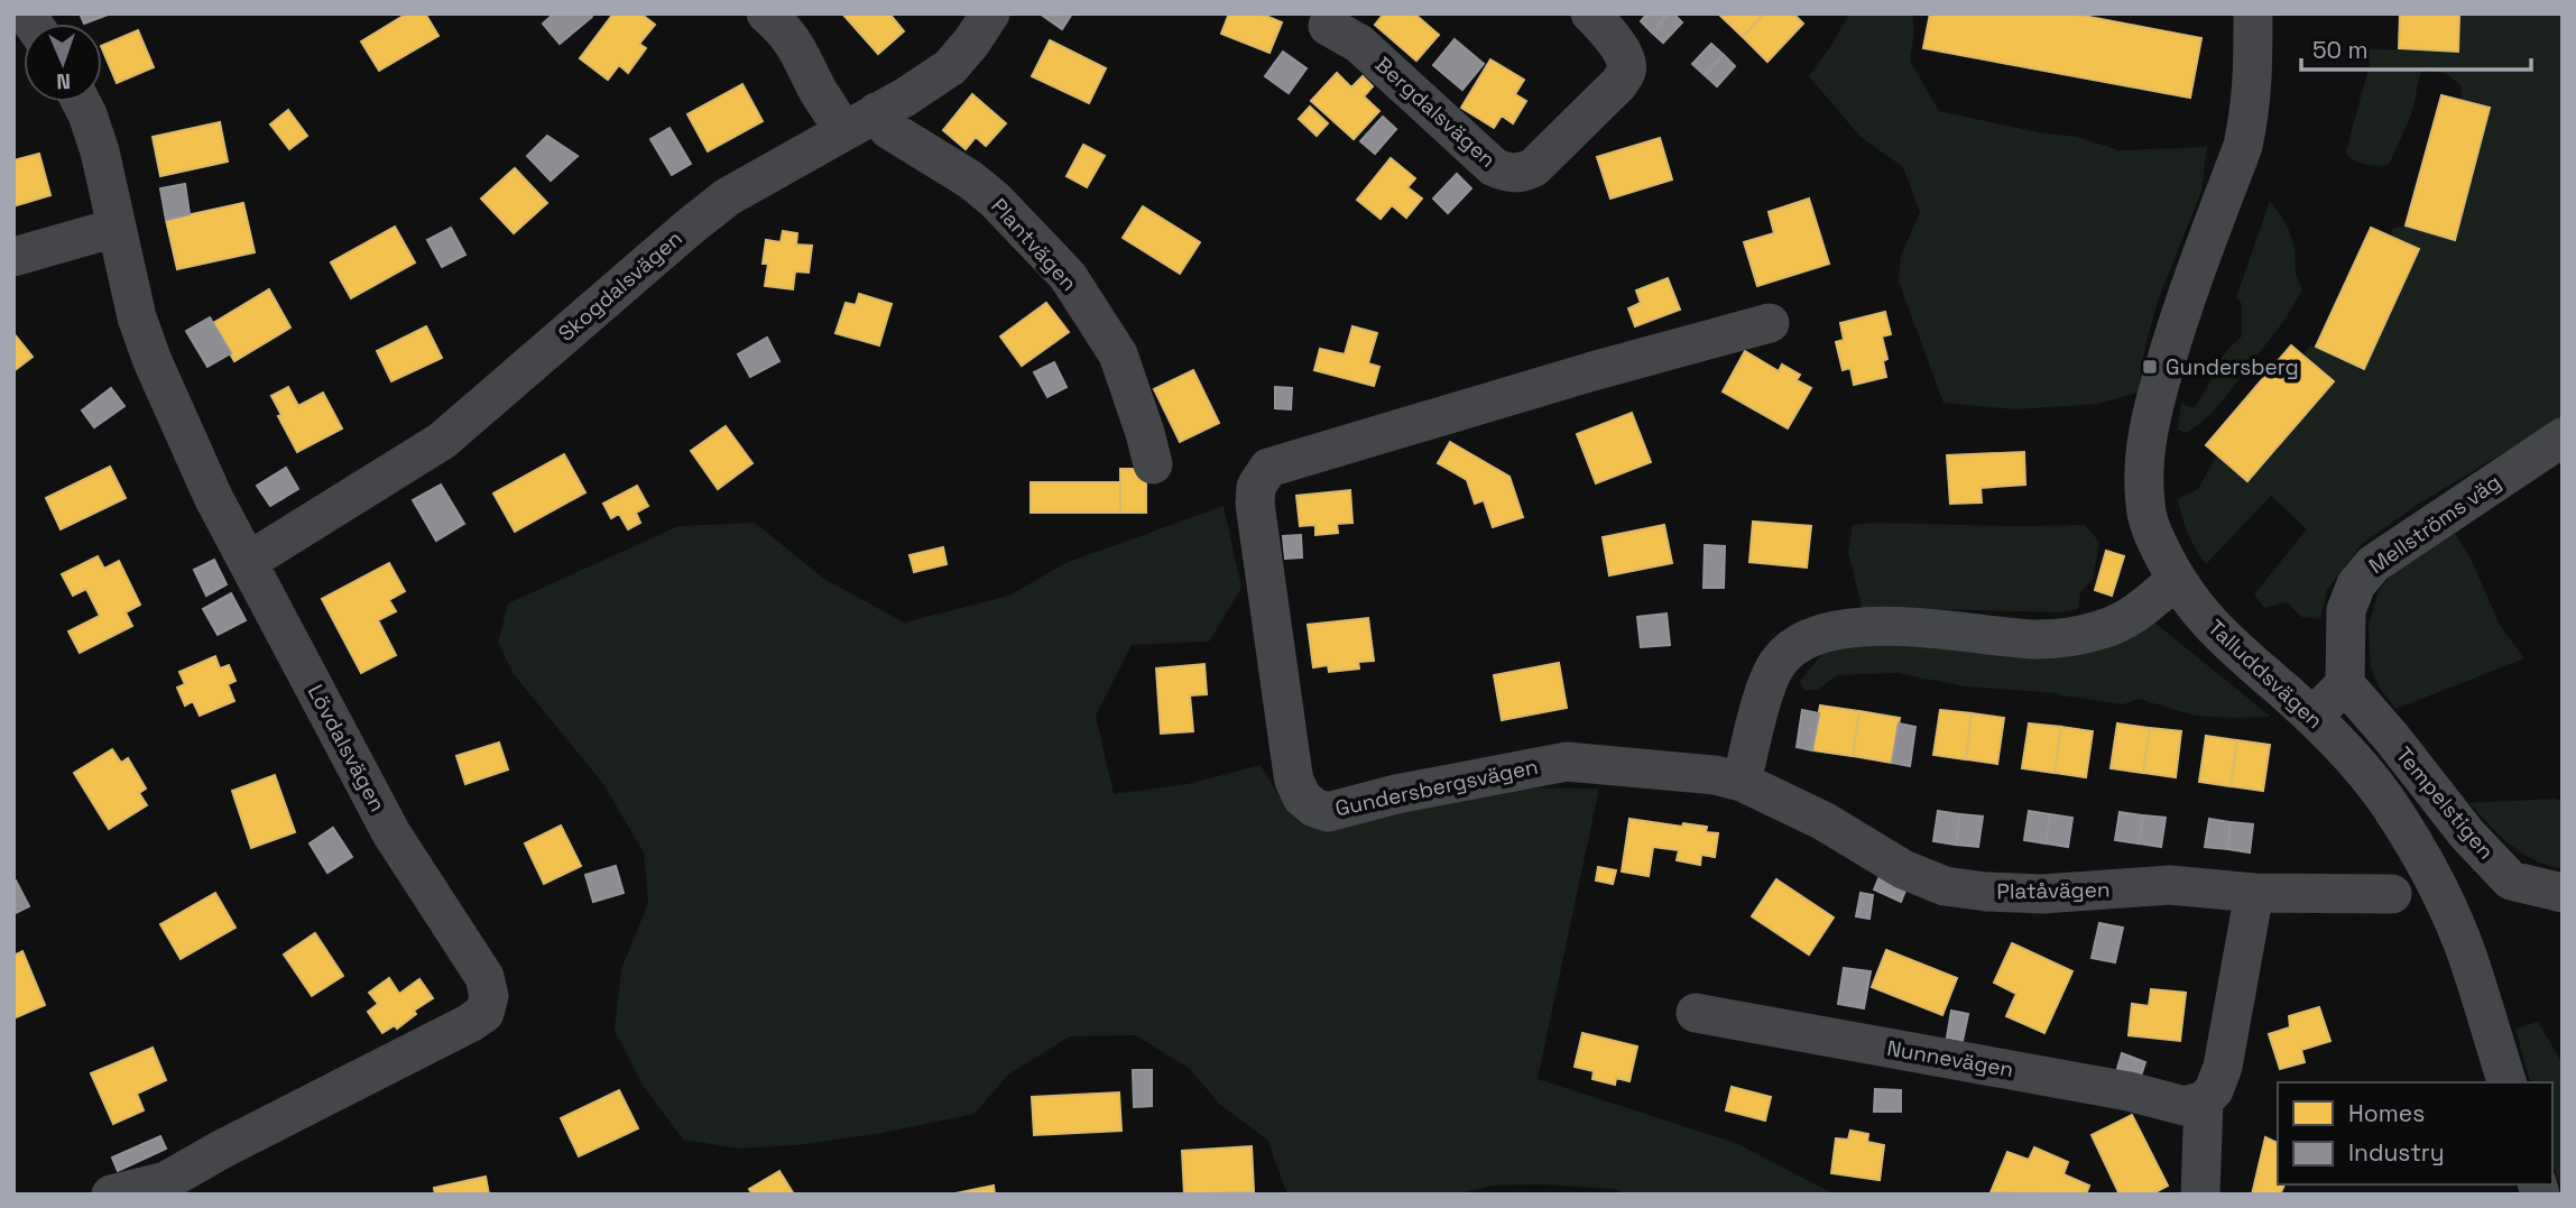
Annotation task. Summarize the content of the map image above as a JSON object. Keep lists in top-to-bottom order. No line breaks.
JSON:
{"streets":{"street":["Bergdalsvägen","Plantvägen","Skogdalsvägen","Mellströms väg","Talluddsvägen","Lövdalsvägen","Gundersbergsvägen","Tempelstigen","Platåvägen","Nunnevägen"]},"crossings":[["Plantvägen","Skogdalsvägen"],["Skogdalsvägen","Lövdalsvägen"],["Mellströms väg","Tempelstigen"],["Gundersbergsvägen","Platåvägen"]],"places":{"transit":["Gundersberg"]},"legend":["Homes","Industry"],"scale_bar":"50 m","north":"bottom"}
